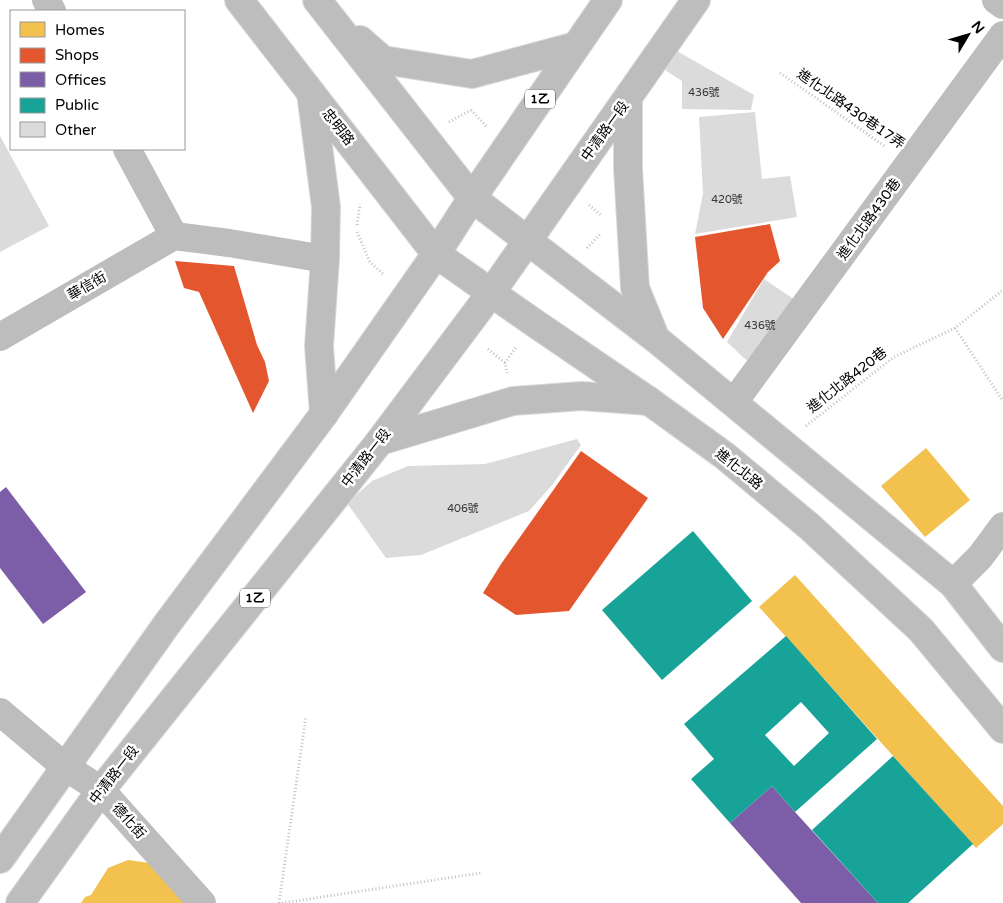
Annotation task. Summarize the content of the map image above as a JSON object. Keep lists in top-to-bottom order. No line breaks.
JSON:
{"streets":{"main road":["1乙","忠明路","中清路一段","進化北路430巷","華信街","進化北路","德化街"],"path":["進化北路430巷17弄","進化北路420巷"]},"crossings":[["1乙","忠明路"],["1乙","進化北路"],["1乙","德化街"],["進化北路430巷17弄","進化北路430巷"],["忠明路","進化北路"],["中清路一段","進化北路"],["中清路一段","德化街"]],"house_numbers":["436號","420號","436號","406號"],"legend":["Homes","Shops","Offices","Public","Other"],"north":"top right"}
